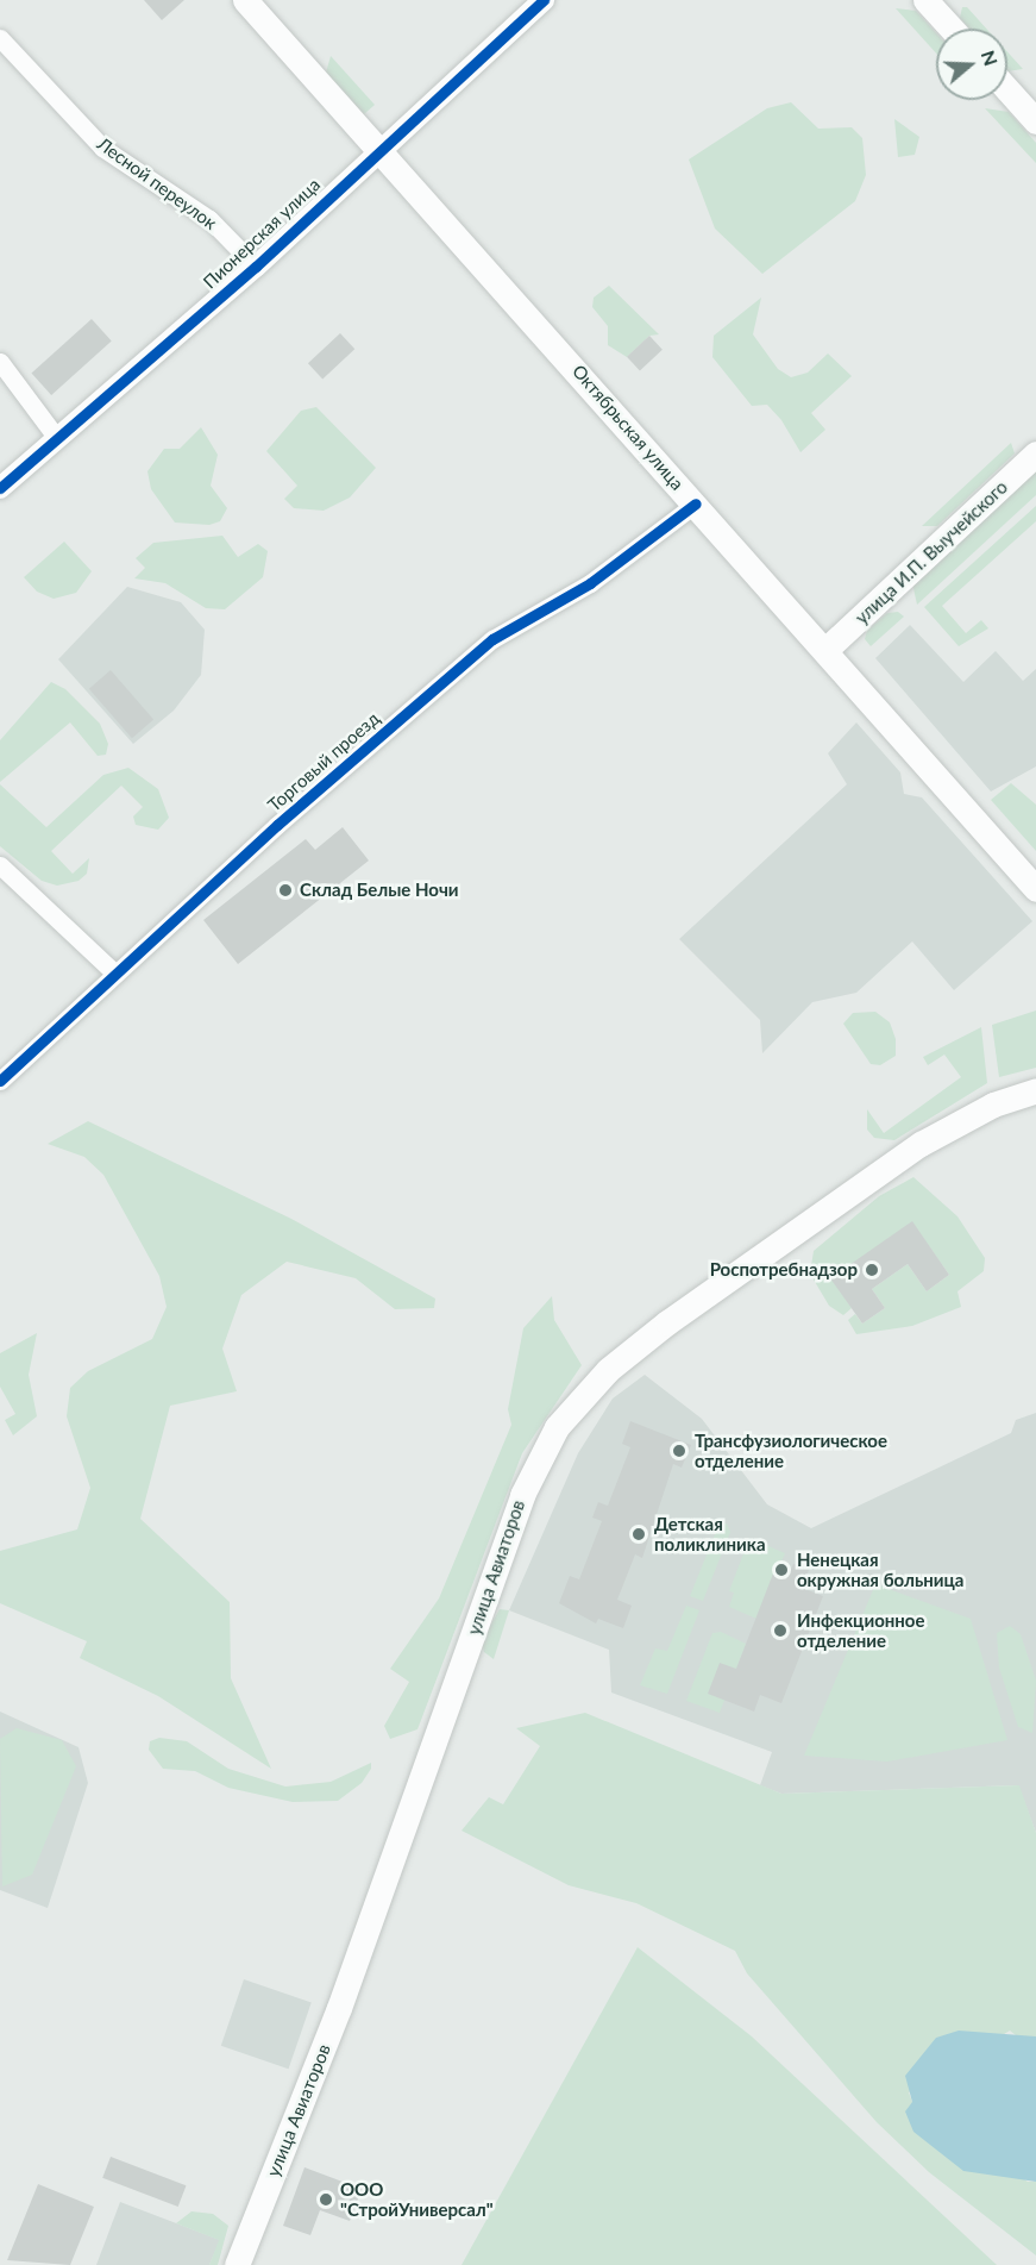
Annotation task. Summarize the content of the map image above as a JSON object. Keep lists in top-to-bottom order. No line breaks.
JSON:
{"streets":{"main road":["Октябрьская улица","улица И.П. Выучейского","улица Авиаторов"],"street":["Лесной переулок","Пионерская улица","Торговый проезд"]},"crossings":[["Лесной переулок","Пионерская улица"],["Пионерская улица","Октябрьская улица"],["Октябрьская улица","улица И.П. Выучейского"],["Октябрьская улица","Торговый проезд"]],"places":["Склад Белые Ночи","Роспотребнадзор","Трансфузиологическое отделение","Детская поликлиника","Ненецкая окружная больница","Инфекционное отделение","ООО \"СтройУниверсал\""],"north":"right"}
